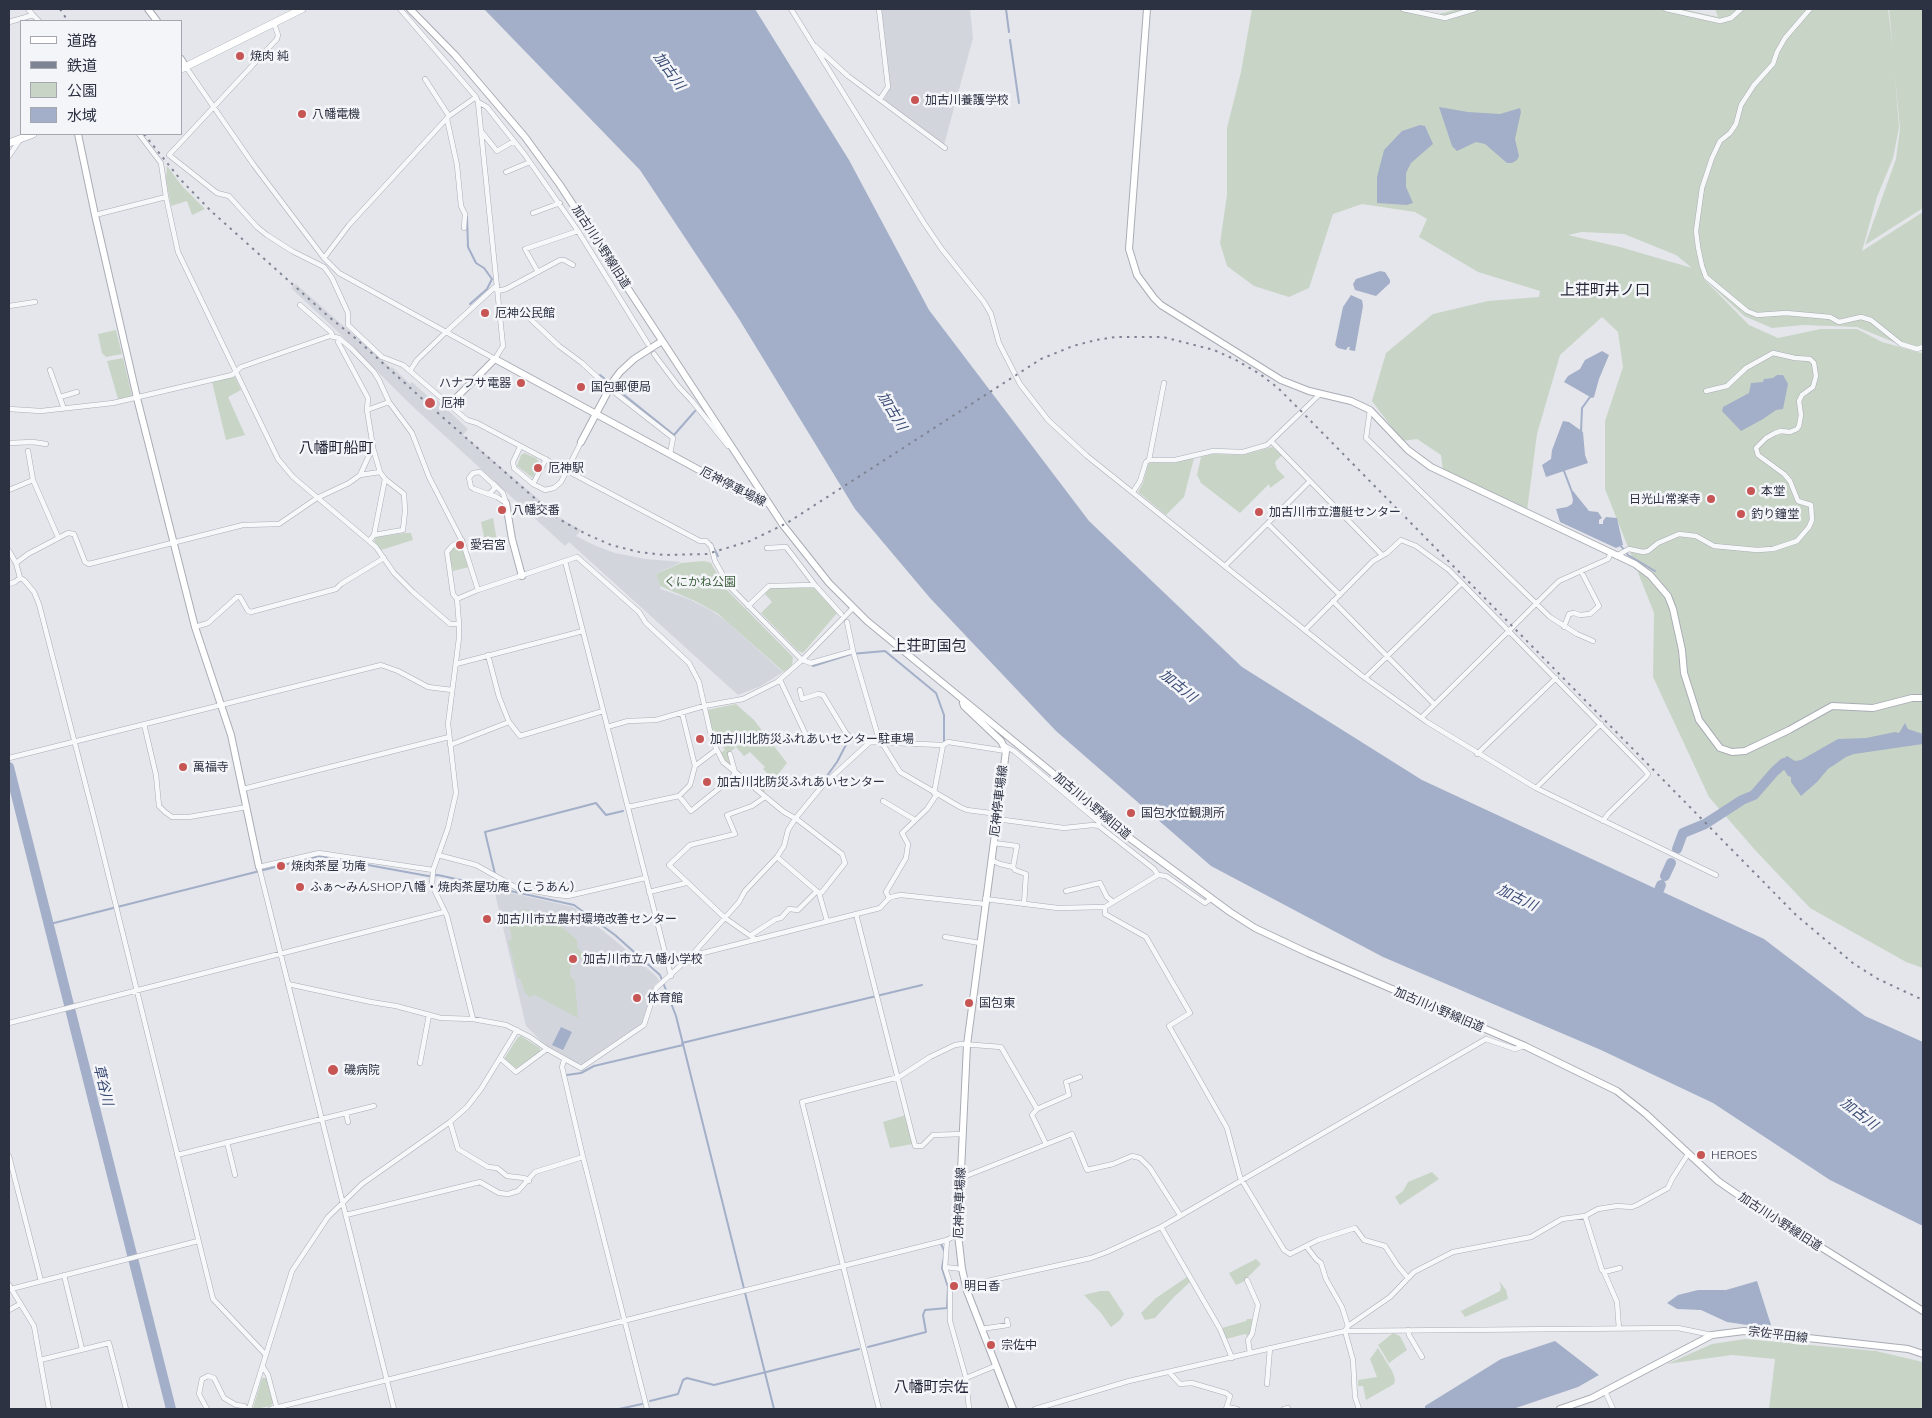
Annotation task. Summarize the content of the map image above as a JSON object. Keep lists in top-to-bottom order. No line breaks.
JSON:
{"streets":{"street":["加古川小野線旧道","厄神停車場線","宗佐平田線"]},"crossings":[["加古川小野線旧道","厄神停車場線"]],"districts":["上荘町井ノ口","八幡町船町","上荘町国包","八幡町宗佐"],"water":["加古川","草谷川"],"parks":["くにかね公園"],"places":["焼肉 純","加古川養護学校","八幡電機","厄神公民館","ハナフサ電器","国包郵便局","厄神","厄神駅","本堂","日光山常楽寺","八幡交番","加古川市立漕艇センター","釣り鐘堂","愛宕宮","加古川北防災ふれあいセンター駐車場","萬福寺","加古川北防災ふれあいセンター","国包水位観測所","焼肉茶屋 功庵","ふぁ～みんSHOP八幡・焼肉茶屋功庵（こうあん）","加古川市立農村環境改善センター","加古川市立八幡小学校","体育館","国包東","磯病院","HEROES","明日香","宗佐中"],"legend":["道路","鉄道","公園","水域"]}
